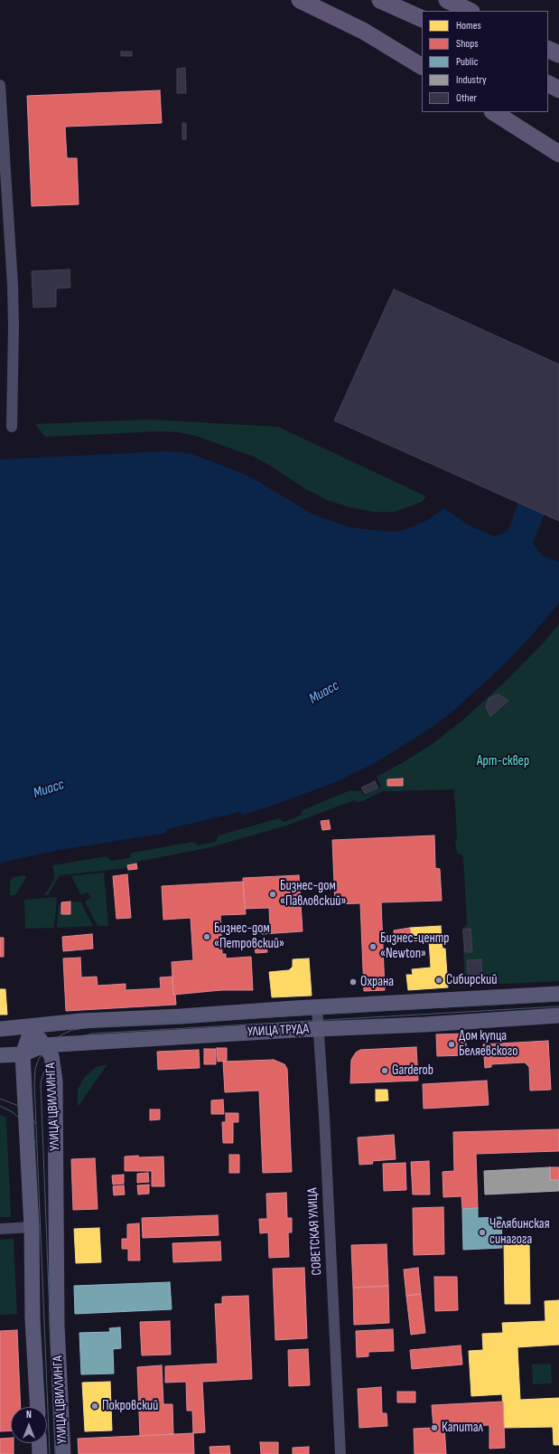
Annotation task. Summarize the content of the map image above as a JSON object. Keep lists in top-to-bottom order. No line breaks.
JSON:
{"streets":{"main road":["УЛИЦА ТРУДА","УЛИЦА ЦВИЛЛИНГА"],"street":["СОВЕТСКАЯ УЛИЦА"]},"crossings":[["УЛИЦА ТРУДА","УЛИЦА ЦВИЛЛИНГА"],["УЛИЦА ТРУДА","СОВЕТСКАЯ УЛИЦА"]],"water":["Миасс"],"parks":["Арт-сквер"],"places":["Бизнес-дом «Павловский»","Бизнес-дом «Петровский»","Бизнес-центр «Newton»","Сибирский","Охрана","Дом купца Беляевского","Garderob","Челябинская синагога","Покровский","Капитал"],"legend":["Homes","Shops","Public","Industry","Other"],"north":"top"}
